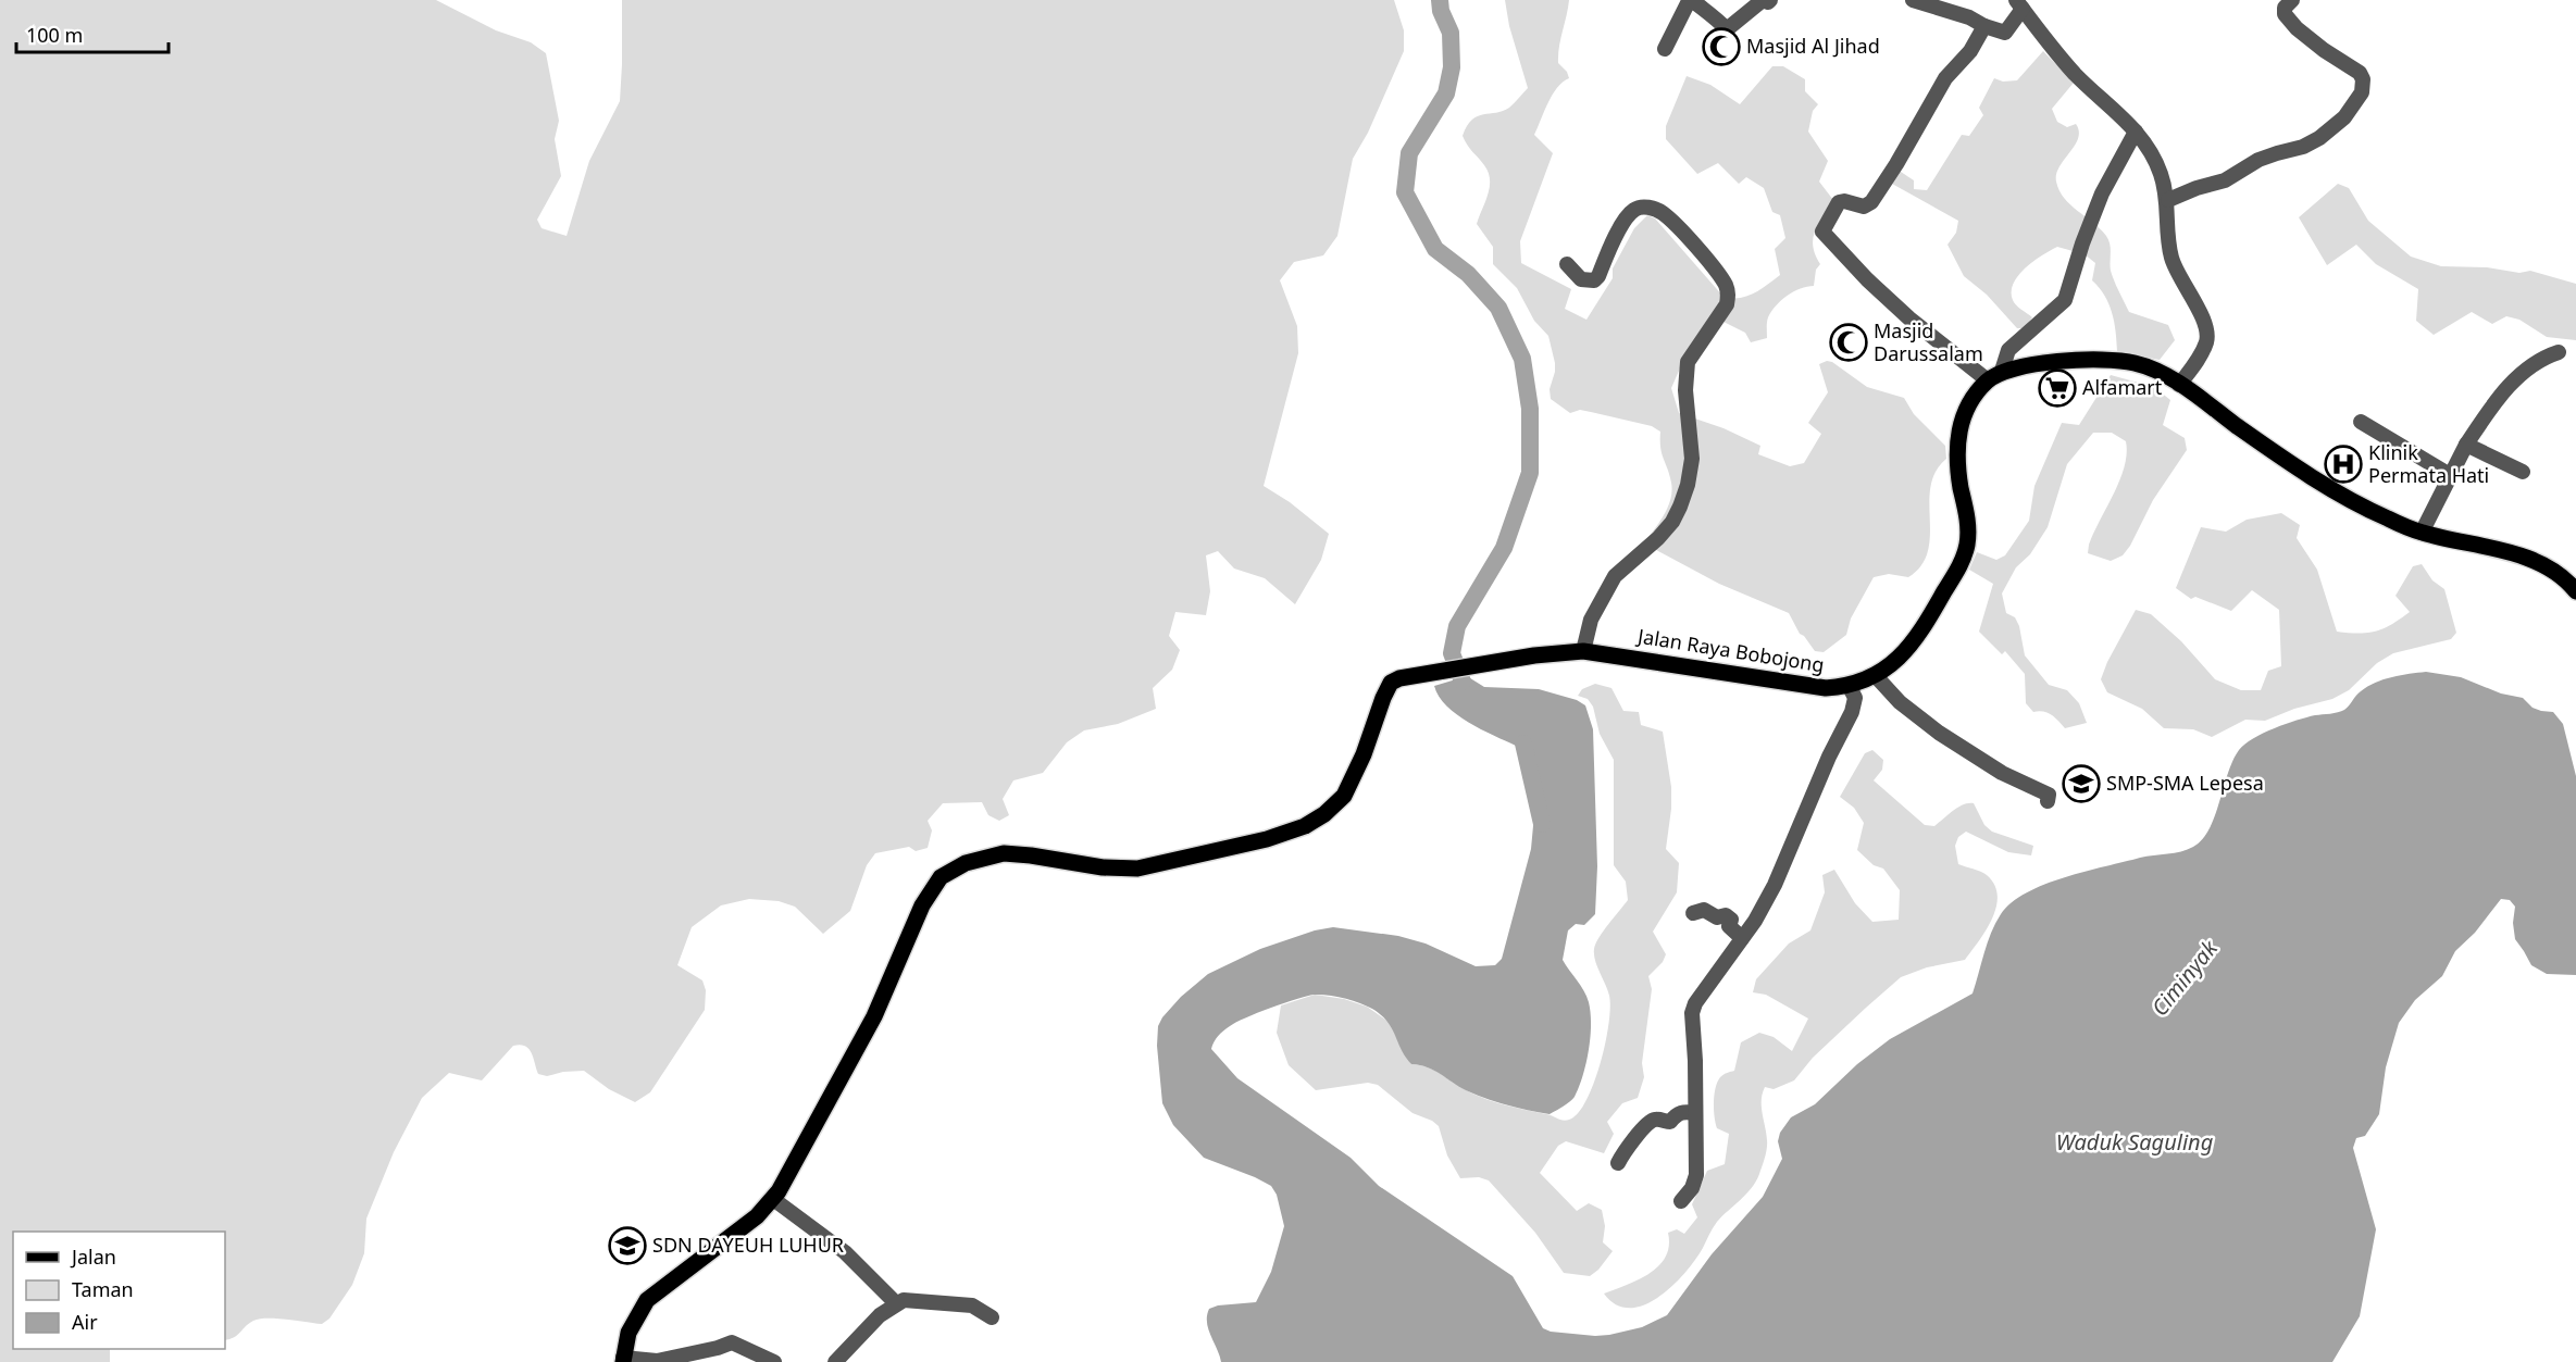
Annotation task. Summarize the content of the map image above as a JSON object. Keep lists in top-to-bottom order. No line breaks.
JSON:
{"streets":{"main road":["Jalan Raya Bobojong"]},"water":["Ciminyak","Waduk Saguling"],"places":{"mosque":["Masjid Al Jihad","Masjid Darussalam"],"supermarket":["Alfamart"],"hospital":["Klinik Permata Hati"],"school or university":["SMP-SMA Lepesa","SDN DAYEUH LUHUR"]},"legend":["Jalan","Taman","Air"],"scale_bar":"100 m"}
